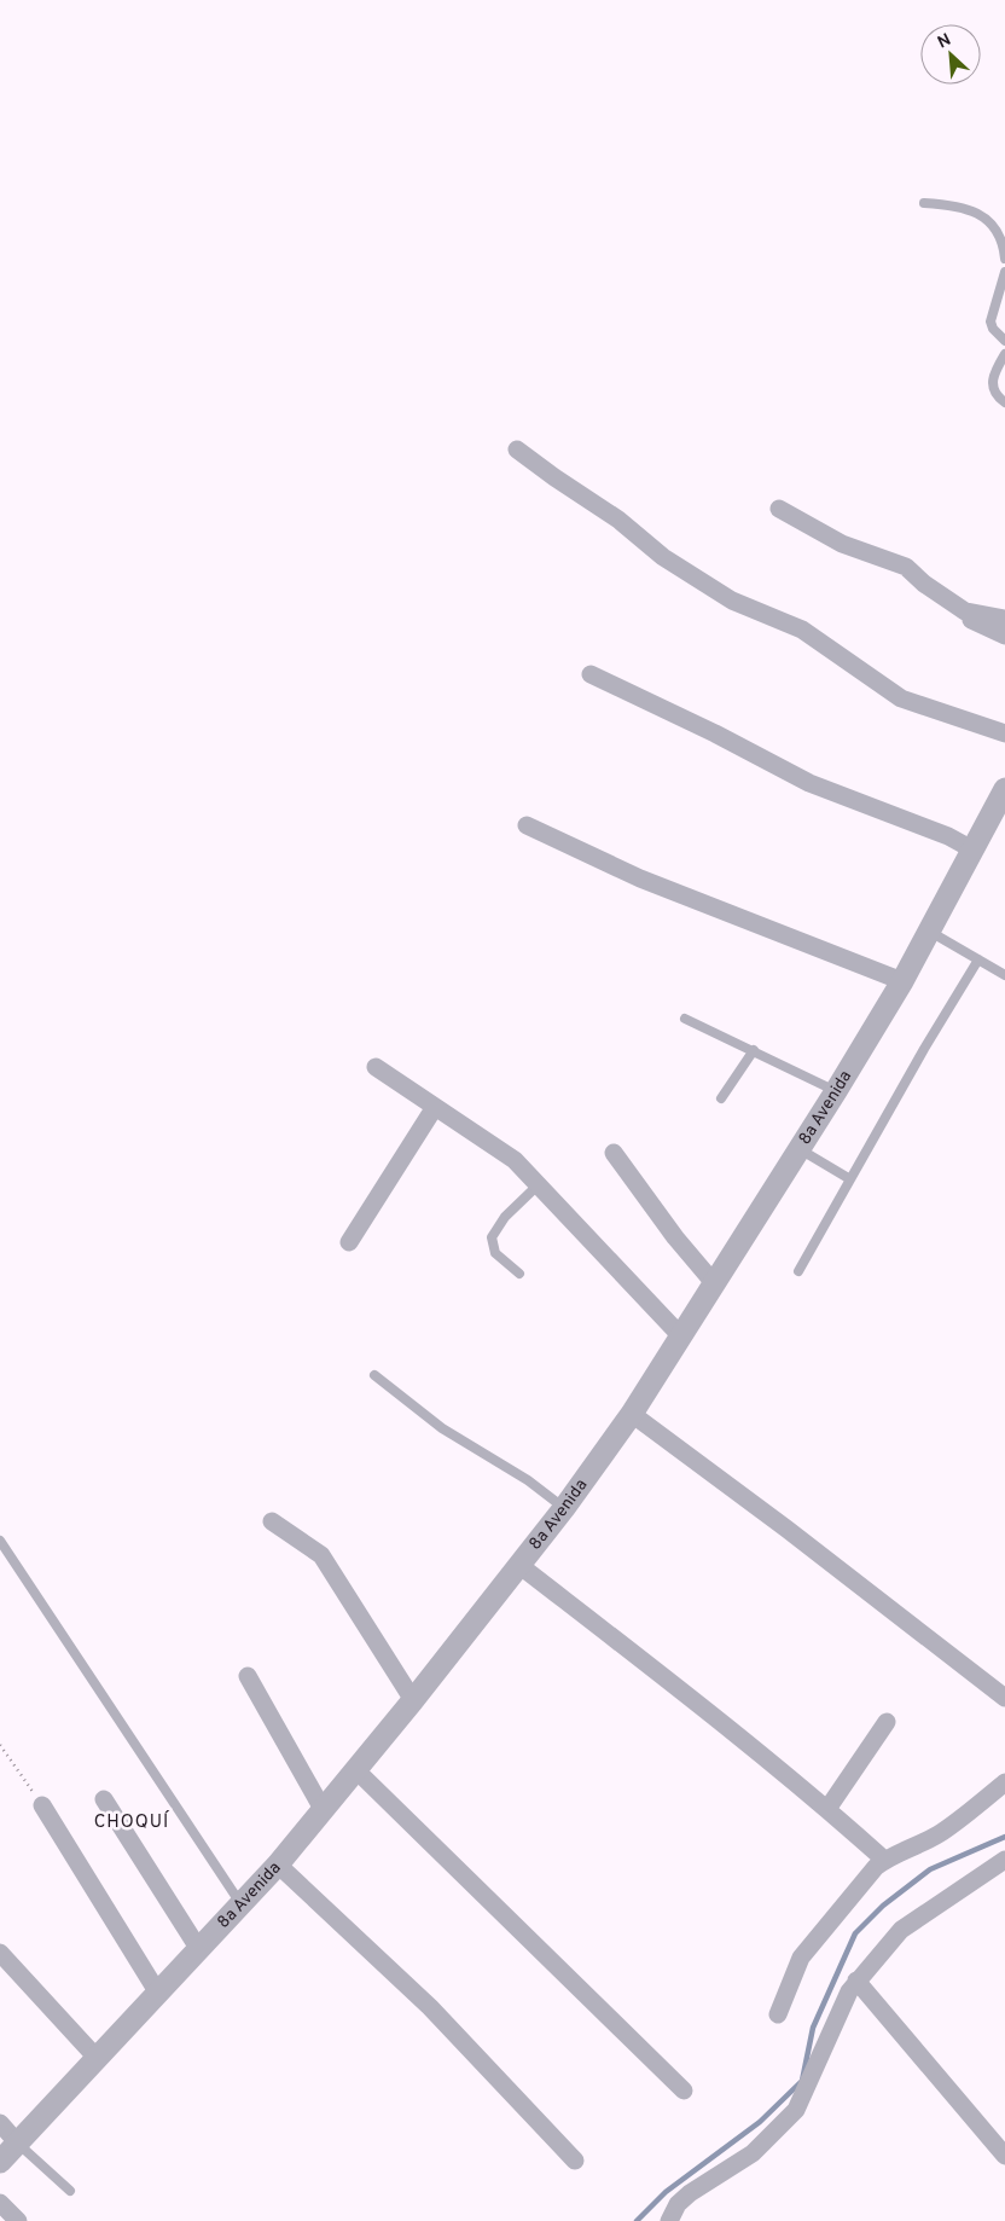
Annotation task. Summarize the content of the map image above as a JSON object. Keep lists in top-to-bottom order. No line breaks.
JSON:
{"streets":{"street":["8a Avenida"]},"districts":["CHOQUÍ"],"north":"top left"}
